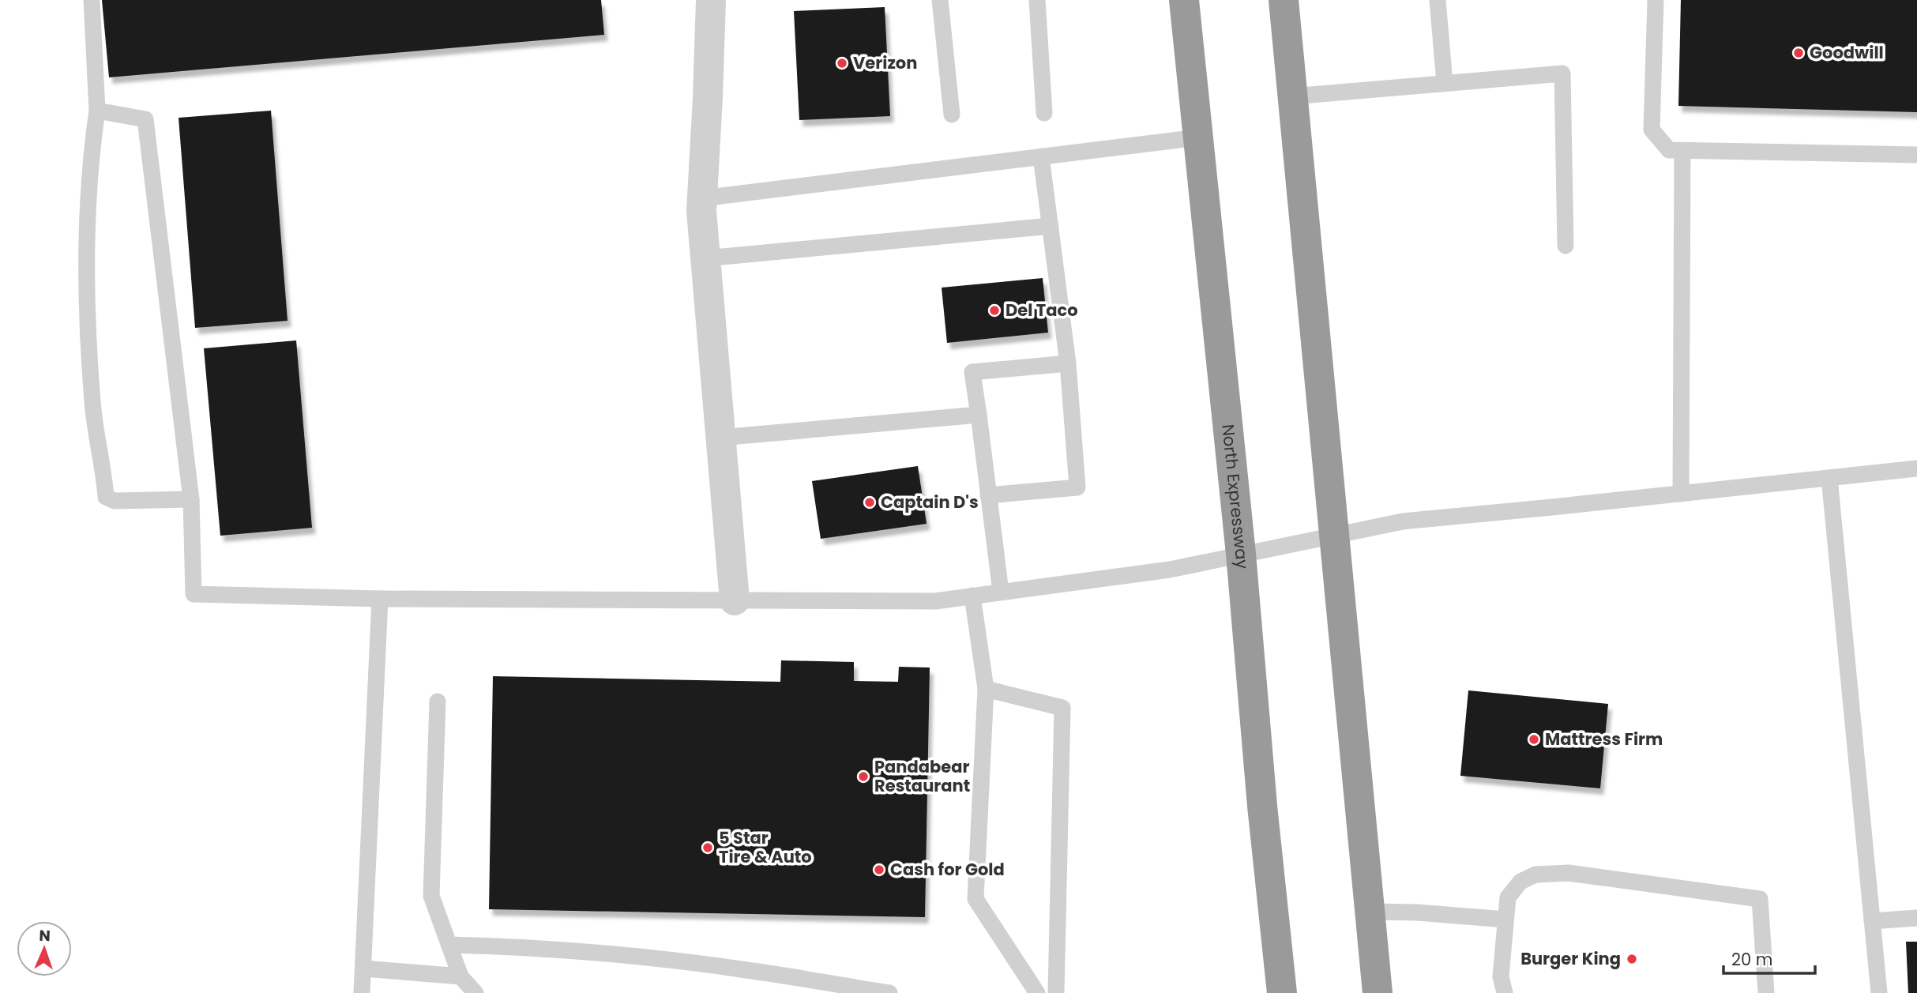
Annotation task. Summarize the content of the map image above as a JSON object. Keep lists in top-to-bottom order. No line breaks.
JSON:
{"streets":{"highway":["North Expressway"]},"places":["Goodwill","Verizon","Del Taco","Captain D's","Mattress Firm","Pandabear Restaurant","5 Star Tire & Auto","Cash for Gold","Burger King"],"scale_bar":"20 m","north":"top"}
